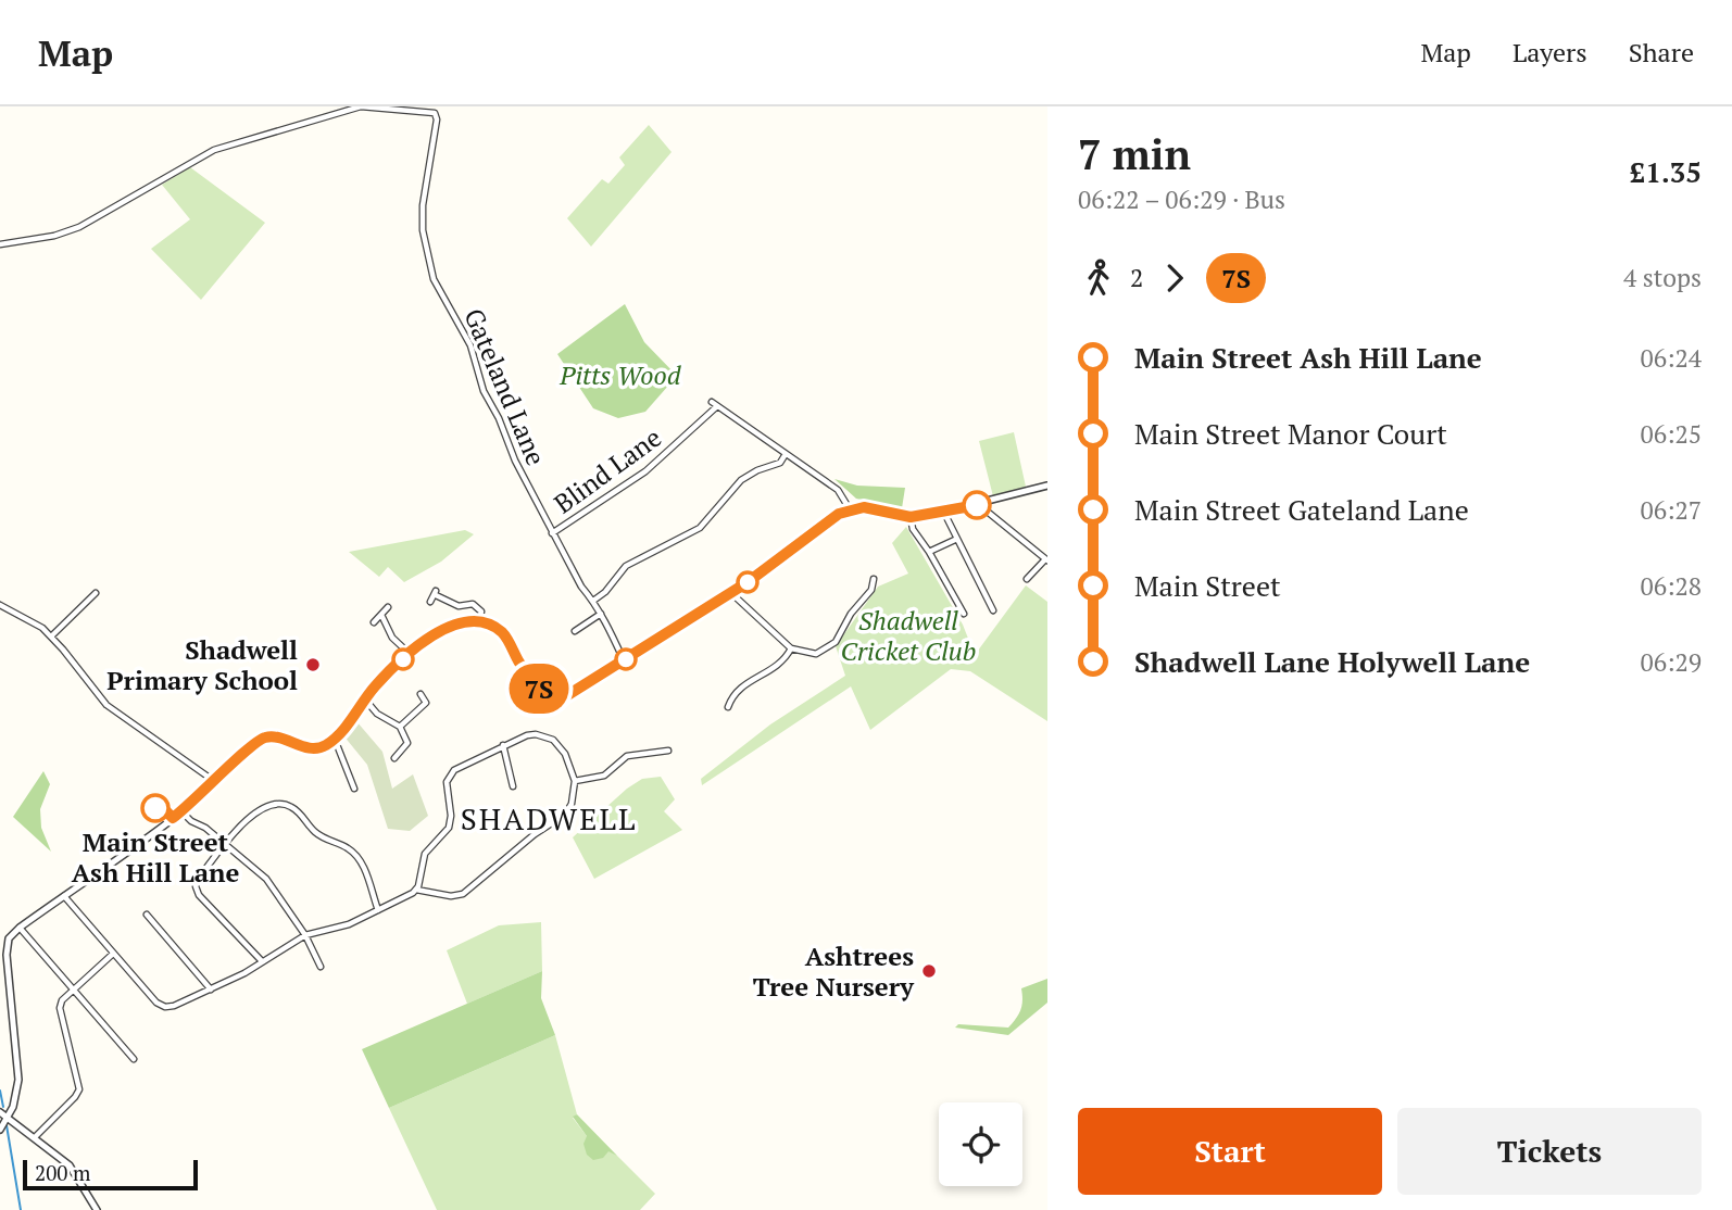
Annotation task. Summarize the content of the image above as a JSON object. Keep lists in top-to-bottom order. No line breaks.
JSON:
{"streets":{"street":["Gateland Lane","Blind Lane"]},"crossings":[["Gateland Lane","Blind Lane"]],"districts":["SHADWELL"],"parks":["Pitts Wood","Shadwell Cricket Club"],"places":["Shadwell Primary School","Main Street Ash Hill Lane","Ashtrees Tree Nursery"],"lines":["bus line 7S"],"scale_bar":"200 m","page":{"header":"Map","nav":["Map","Layers","Share"],"on_map":"7S","heading":["7 min","06:22 – 06:29 · Bus","£1.35"],"legs":["2","7S","4 stops"],"list":[{"name":"Main Street Ash Hill Lane","value":"06:24"},{"name":"Main Street Manor Court","value":"06:25"},{"name":"Main Street Gateland Lane","value":"06:27"},{"name":"Main Street","value":"06:28"},{"name":"Shadwell Lane Holywell Lane","value":"06:29"}],"buttons":["Start","Tickets"],"scale":"200 m"}}
